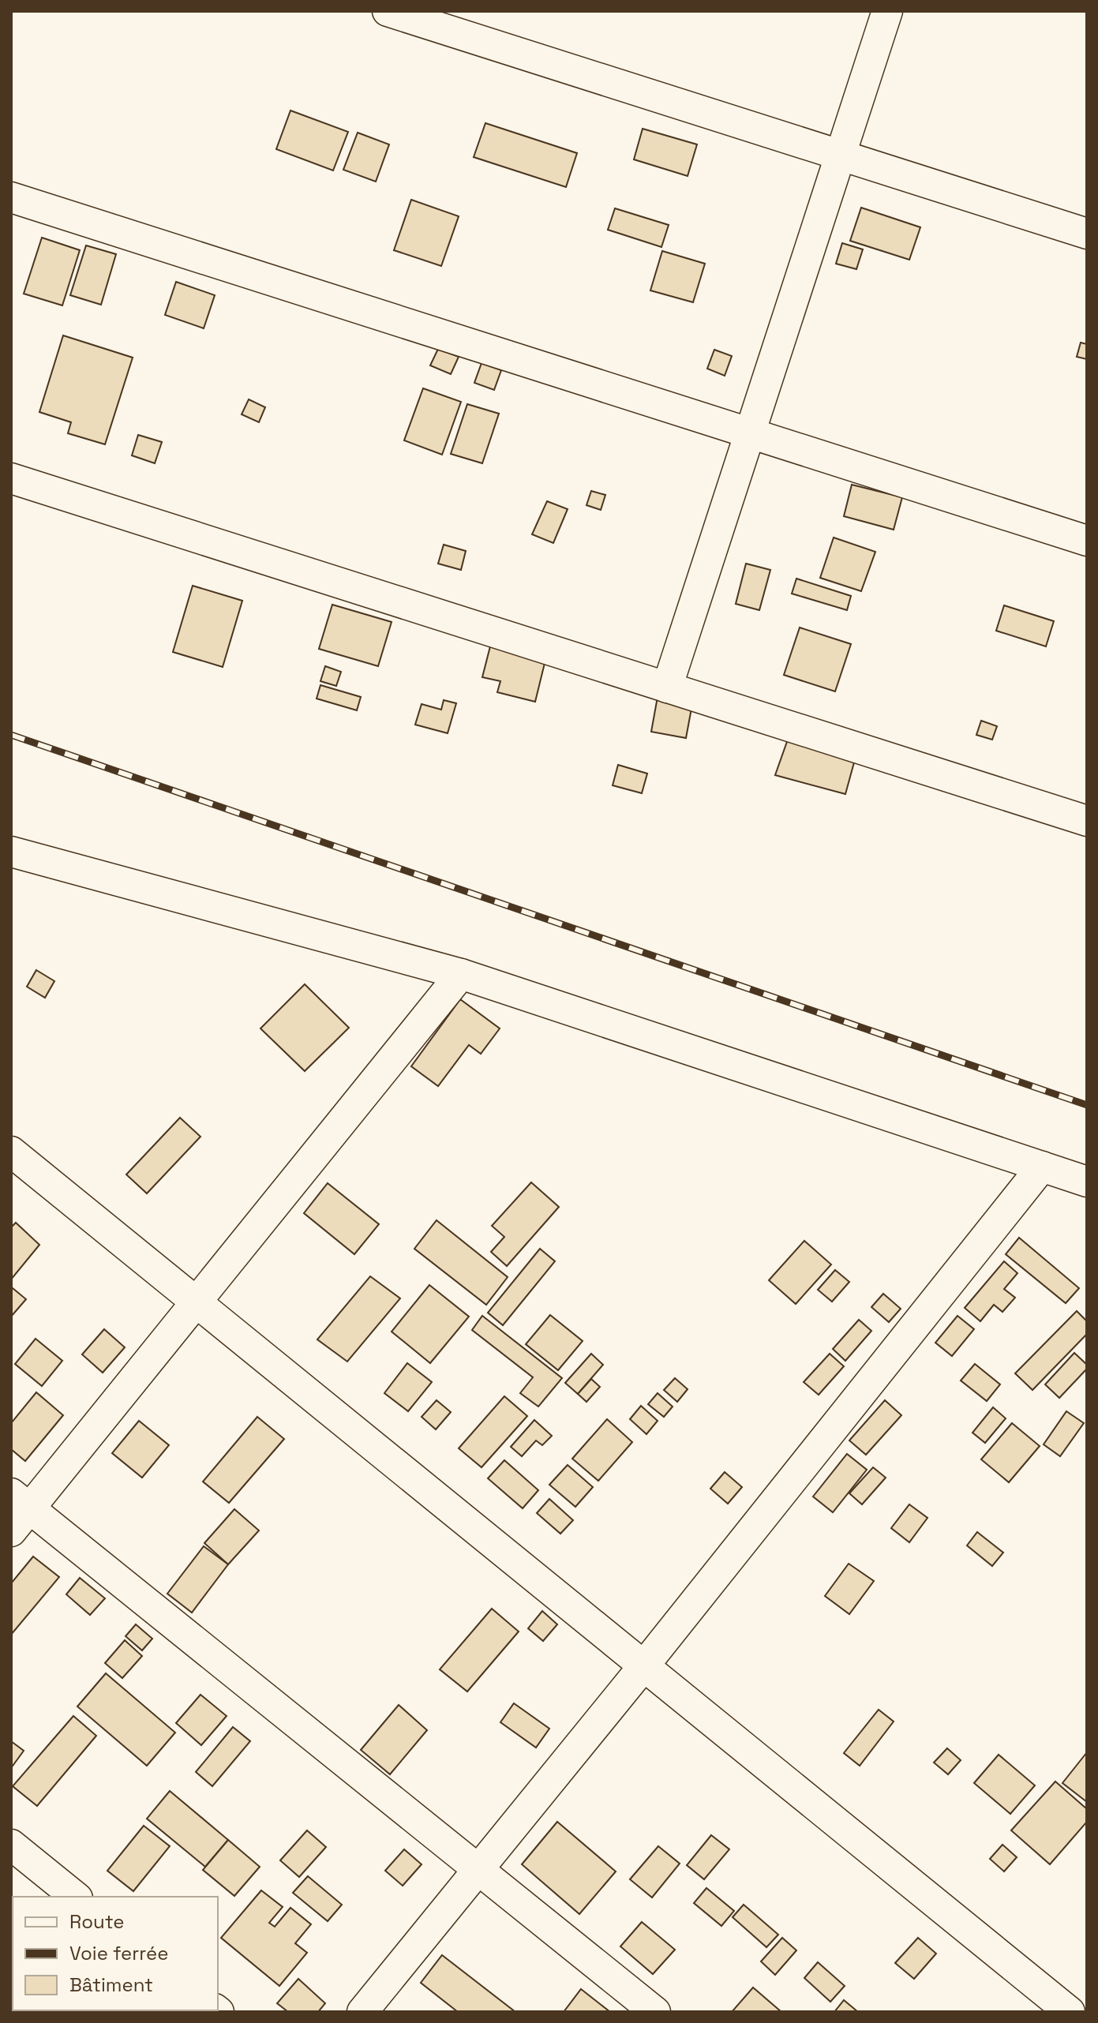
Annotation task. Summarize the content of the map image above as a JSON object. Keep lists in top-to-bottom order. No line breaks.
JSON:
{"legend":["Route","Voie ferrée","Bâtiment"]}
